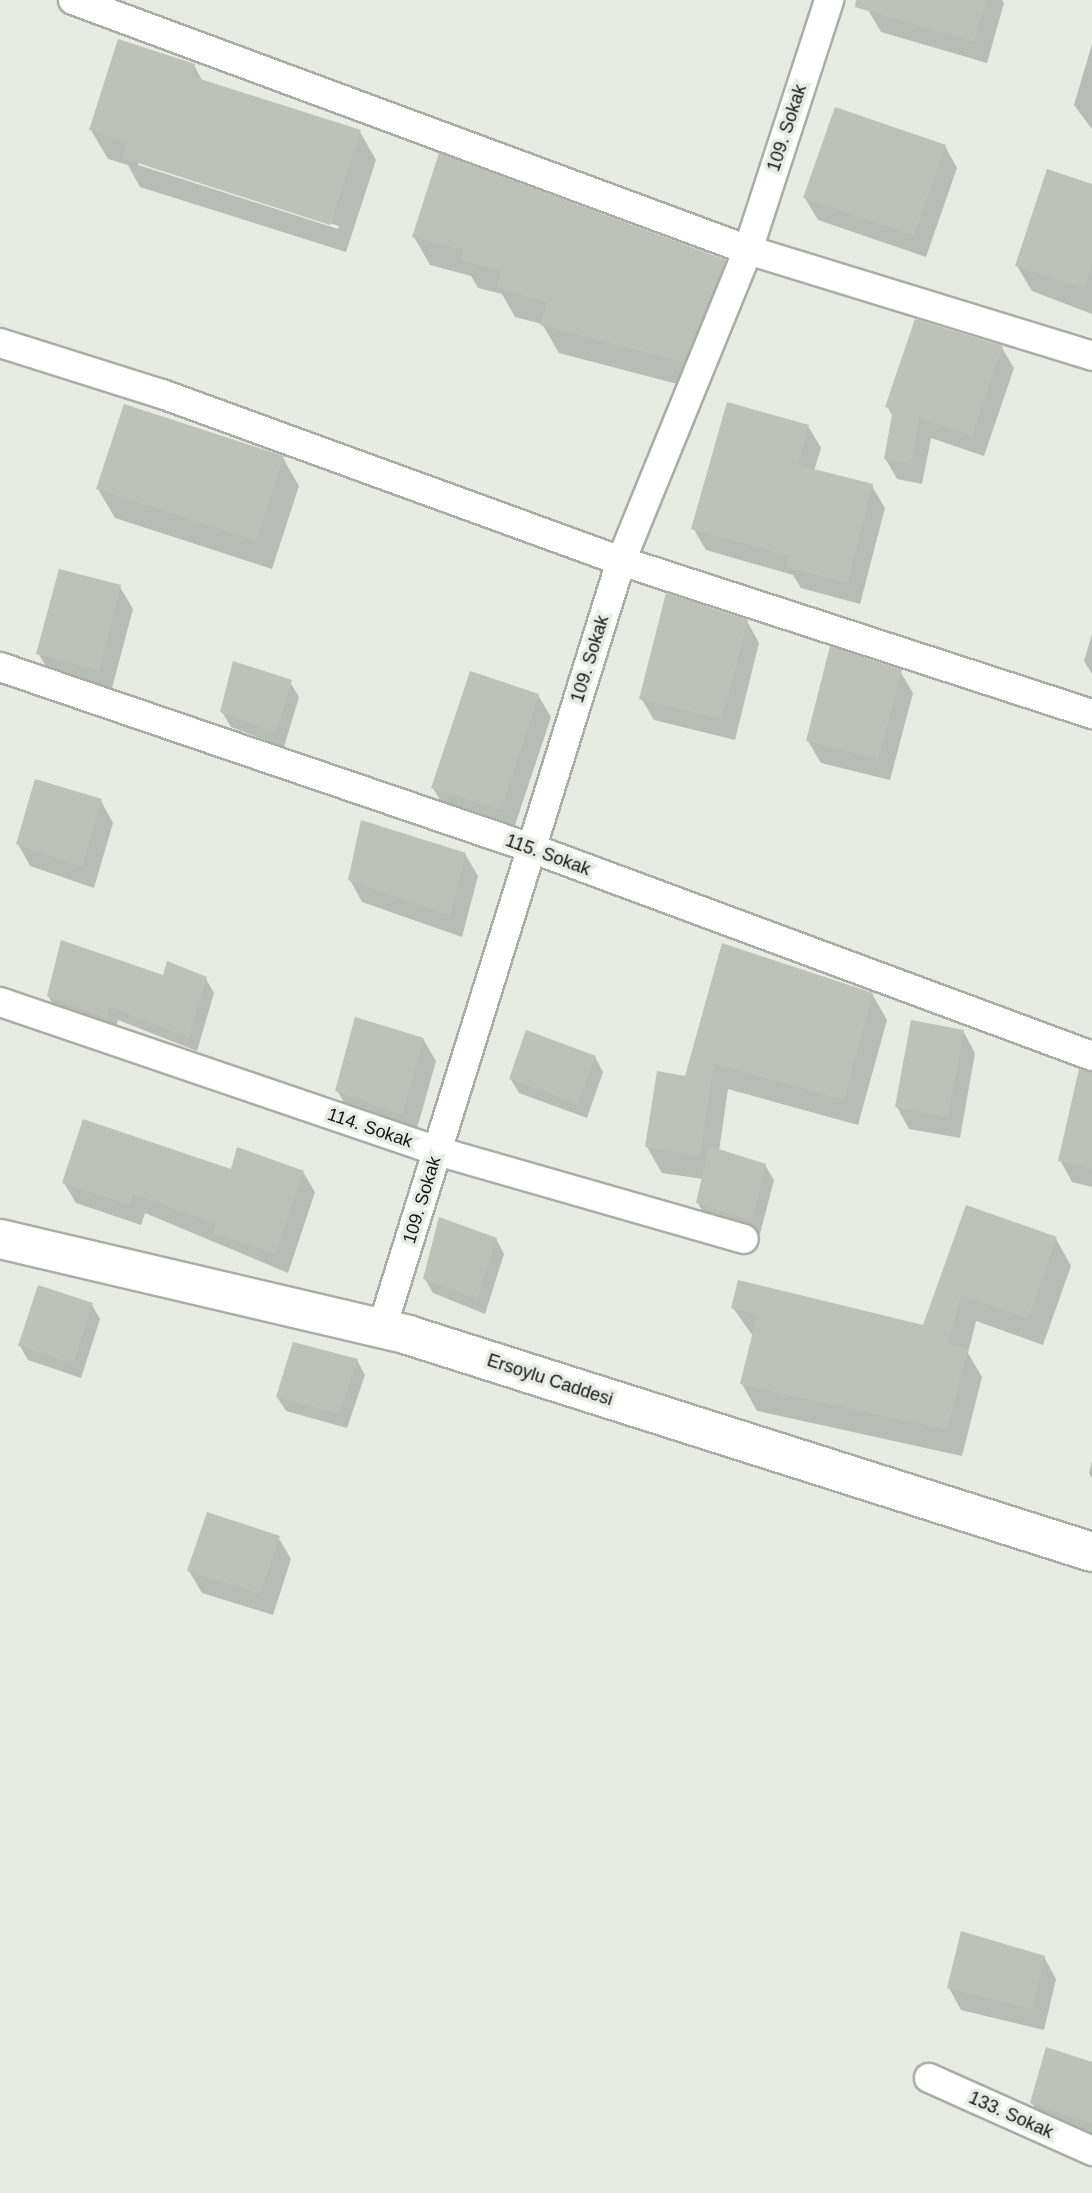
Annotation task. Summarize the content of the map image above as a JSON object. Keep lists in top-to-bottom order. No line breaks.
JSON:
{"streets":{"street":["109. Sokak","115. Sokak","114. Sokak","Ersoylu Caddesi","133. Sokak"]},"crossings":[["109. Sokak","115. Sokak"],["109. Sokak","114. Sokak"],["109. Sokak","Ersoylu Caddesi"]]}
